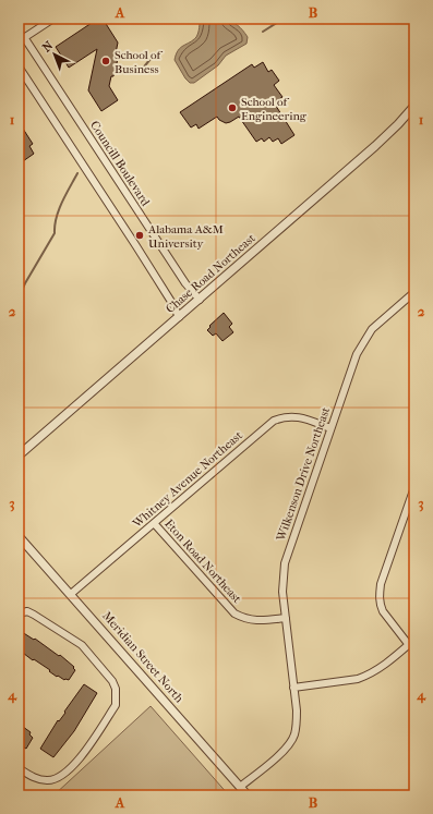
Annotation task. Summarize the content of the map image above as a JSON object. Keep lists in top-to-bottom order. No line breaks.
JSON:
{"streets":{"street":["Councill Boulevard","Chase Road Northeast","Wilkenson Drive Northeast","Whitney Avenue Northeast","Eton Road Northeast","Meridian Street North"]},"crossings":[["Councill Boulevard","Chase Road Northeast"],["Wilkenson Drive Northeast","Whitney Avenue Northeast"],["Wilkenson Drive Northeast","Eton Road Northeast"],["Wilkenson Drive Northeast","Meridian Street North"],["Whitney Avenue Northeast","Eton Road Northeast"],["Whitney Avenue Northeast","Meridian Street North"]],"places":["School of Business","School of Engineering","Alabama A&M University"],"north":"top left","grid":{"columns":["A","B"],"rows":["1","2","3","4"]}}
